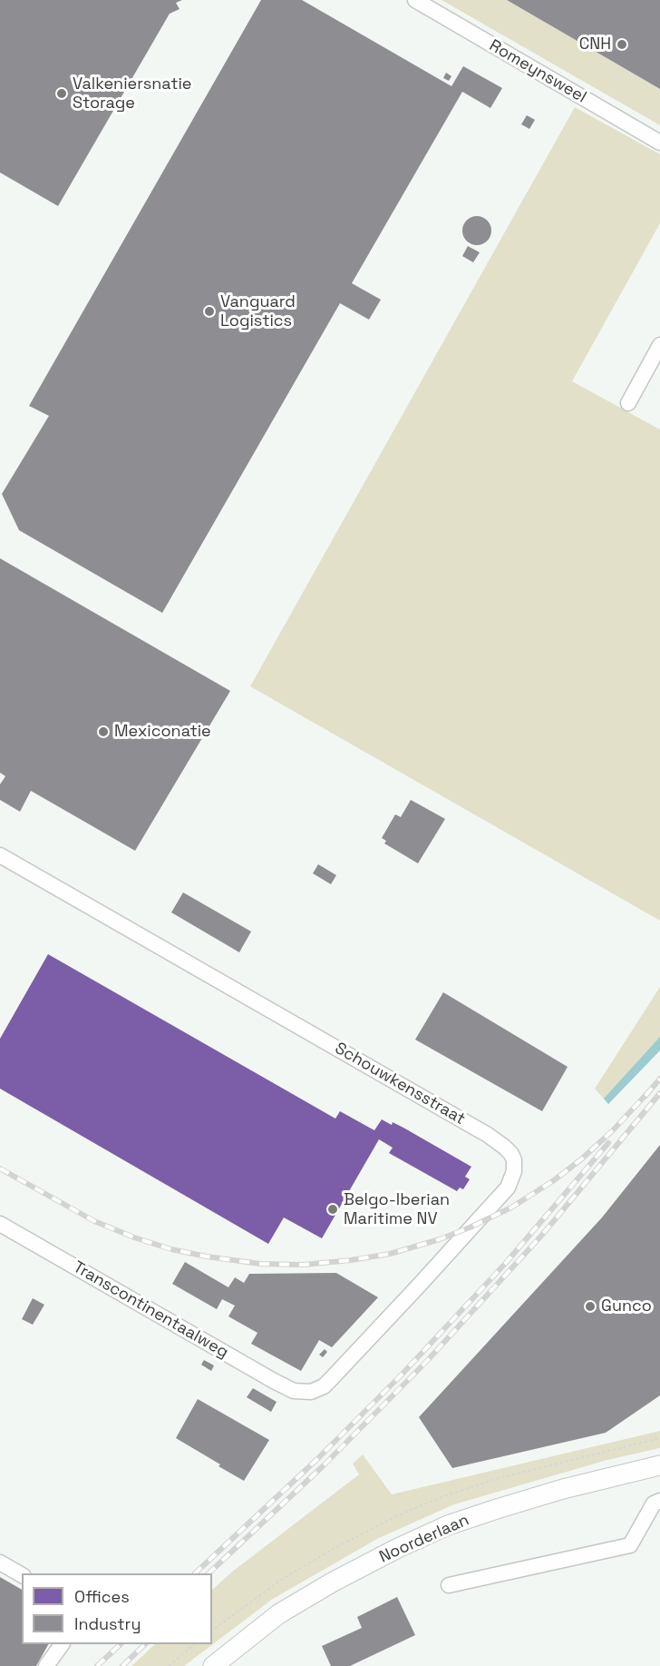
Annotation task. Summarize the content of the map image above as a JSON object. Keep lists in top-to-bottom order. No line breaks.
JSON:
{"streets":{"main road":["Noorderlaan"],"street":["Romeynsweel","Schouwkensstraat","Transcontinentaalweg"]},"crossings":[["Schouwkensstraat","Transcontinentaalweg"]],"places":["CNH","Valkeniersnatie Storage","Vanguard Logistics","Mexiconatie","Belgo-Iberian Maritime NV","Gunco"],"legend":["Offices","Industry"]}
